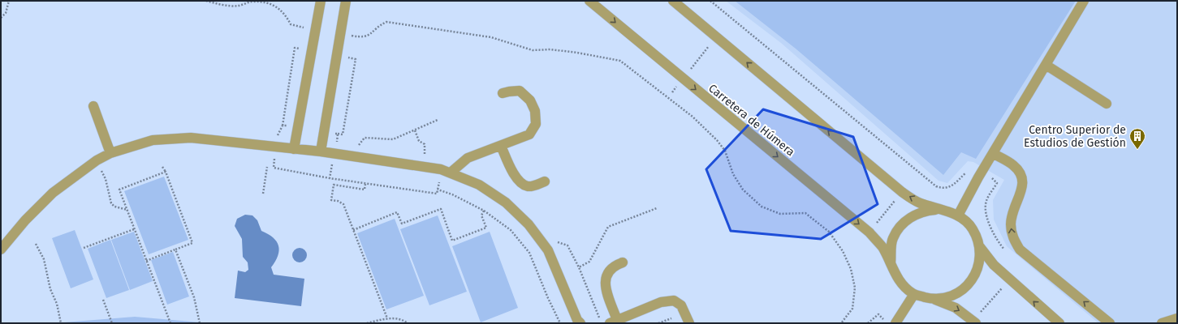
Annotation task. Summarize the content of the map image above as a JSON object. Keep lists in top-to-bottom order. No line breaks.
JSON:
{"streets":{"street":["Carretera de Húmera"]},"places":{"building":["Centro Superior de Estudios de Gestión"]}}
